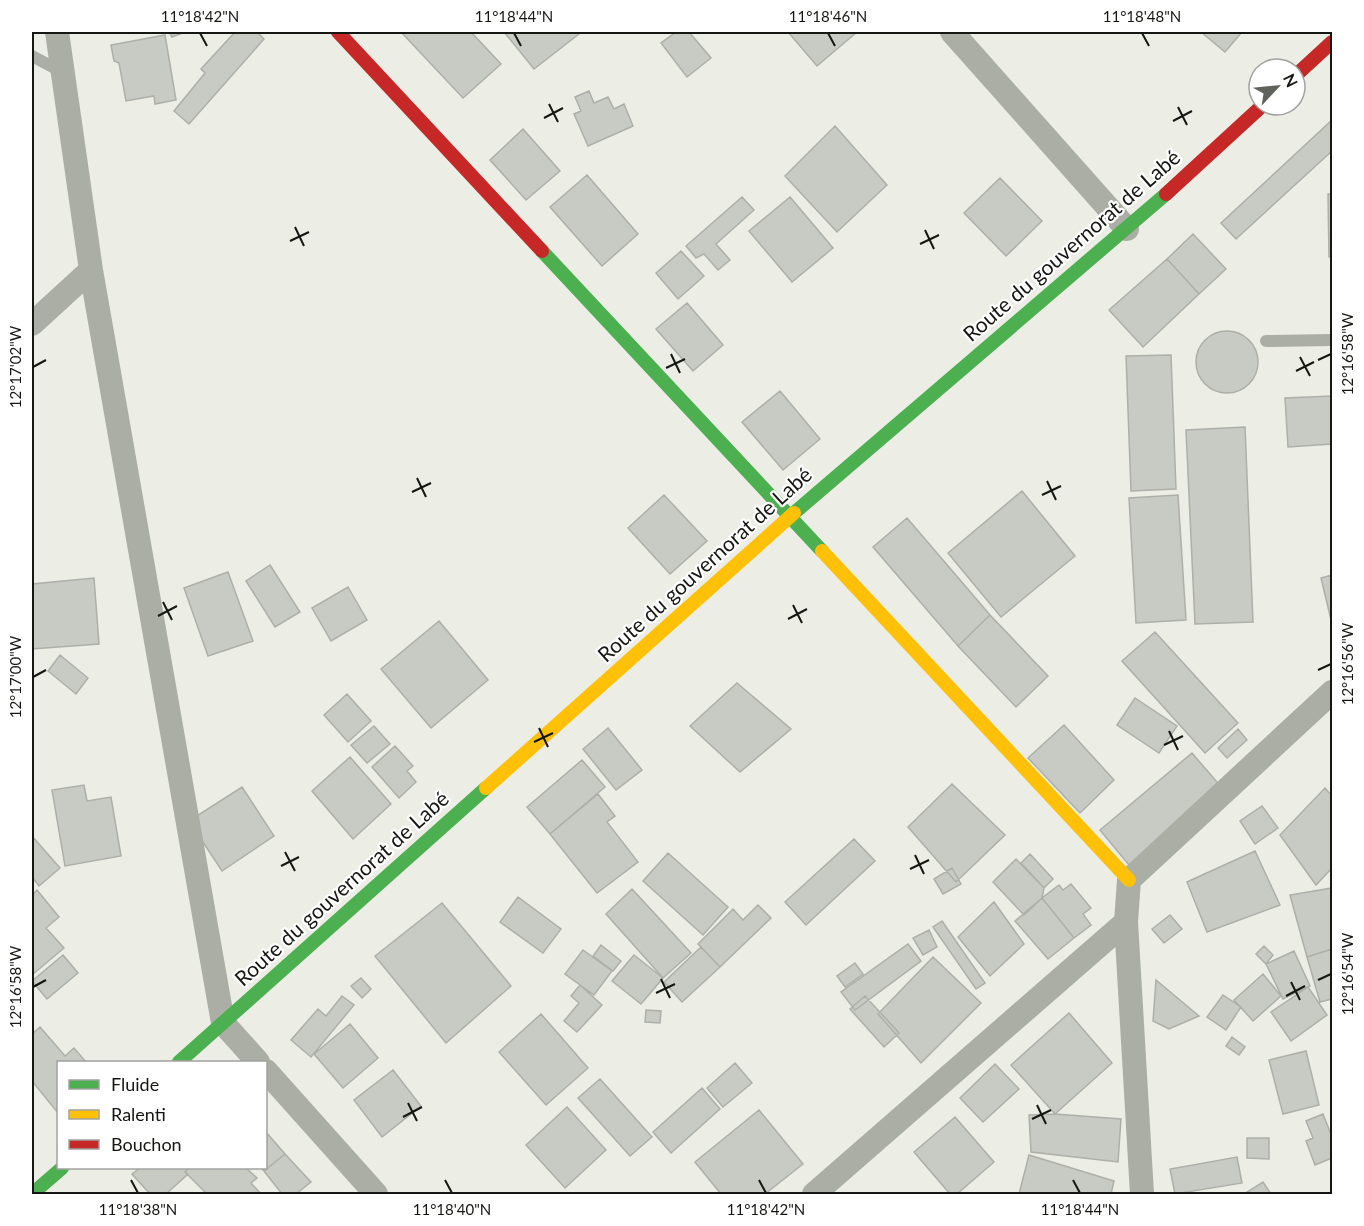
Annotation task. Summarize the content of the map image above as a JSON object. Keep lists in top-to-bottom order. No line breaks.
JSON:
{"streets":{"street":["Route du gouvernorat de Labé"]},"legend":["Fluide","Ralenti","Bouchon"],"north":"top right","coordinates":["11°18'42\"N","11°18'44\"N","11°18'46\"N","11°18'48\"N","12°16'58\"W","12°17'02\"W","12°16'56\"W","12°17'00\"W","12°16'54\"W","11°18'38\"N","11°18'40\"N"]}
